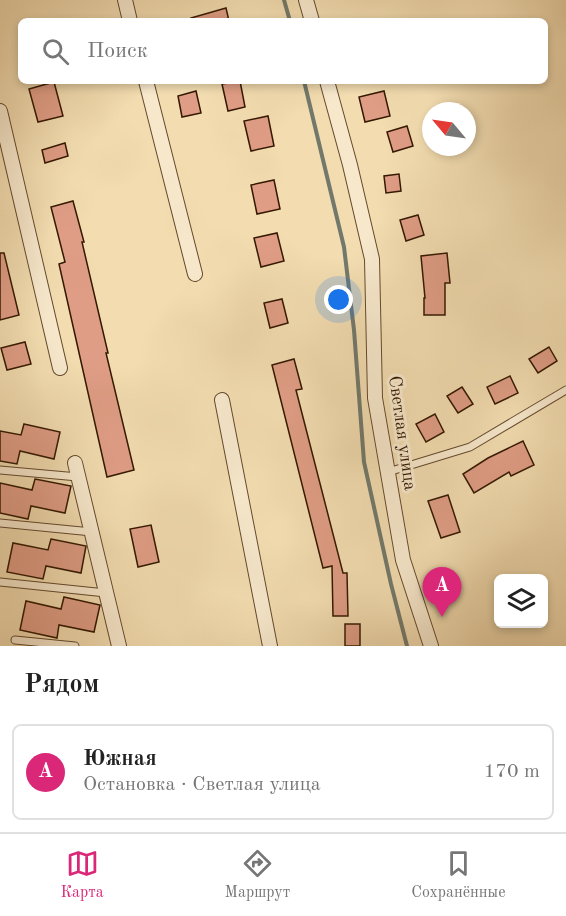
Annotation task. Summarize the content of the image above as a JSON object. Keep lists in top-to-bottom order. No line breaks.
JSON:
{"streets":{"street":["Светлая улица"]},"north":"top left","page":{"search":"Поиск","pins":"A","heading":"Рядом","list":[{"mark":"A","name":"Южная","note":"Остановка · Светлая улица","value":"170 m"}],"nav":["Карта","Маршрут","Сохранённые"]}}
